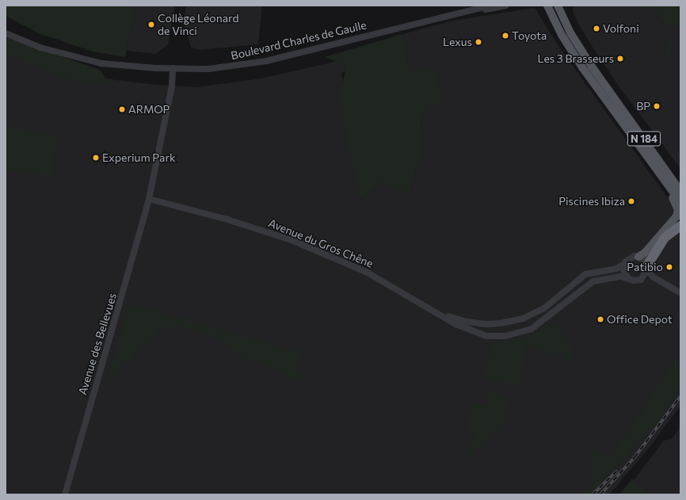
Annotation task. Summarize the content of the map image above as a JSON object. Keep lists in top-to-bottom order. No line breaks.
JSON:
{"streets":{"main road":["N 184"],"street":["Boulevard Charles de Gaulle","Avenue du Gros Chêne","Avenue des Bellevues"]},"crossings":[["Boulevard Charles de Gaulle","Avenue des Bellevues"],["Avenue du Gros Chêne","Avenue des Bellevues"]],"places":["Collège Léonard de Vinci","Volfoni","Toyota","Lexus","Les 3 Brasseurs","BP","ARMOP","Experium Park","Piscines Ibiza","Patibio","Office Depot"]}
